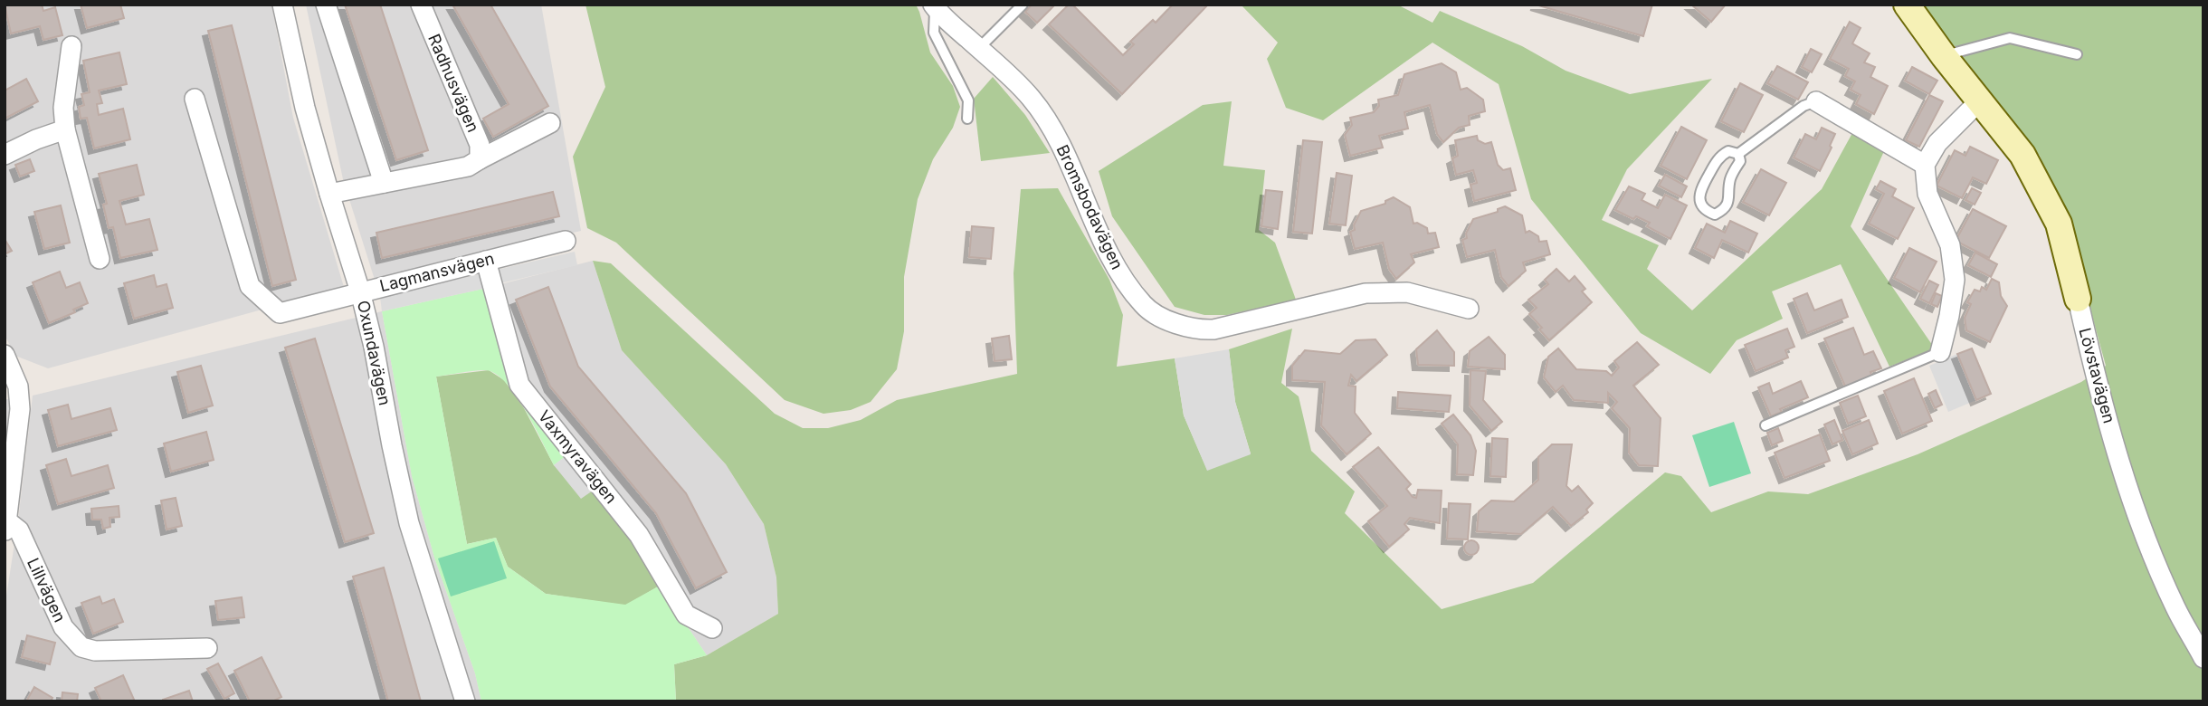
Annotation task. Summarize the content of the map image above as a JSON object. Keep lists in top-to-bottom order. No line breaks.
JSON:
{"streets":{"street":["Radhusvägen","Bromsbodavägen","Lagmansvägen","Oxundavägen","Lövstavägen","Vaxmyravägen","Lillvägen"]},"crossings":[["Lagmansvägen","Oxundavägen"],["Lagmansvägen","Vaxmyravägen"]]}
